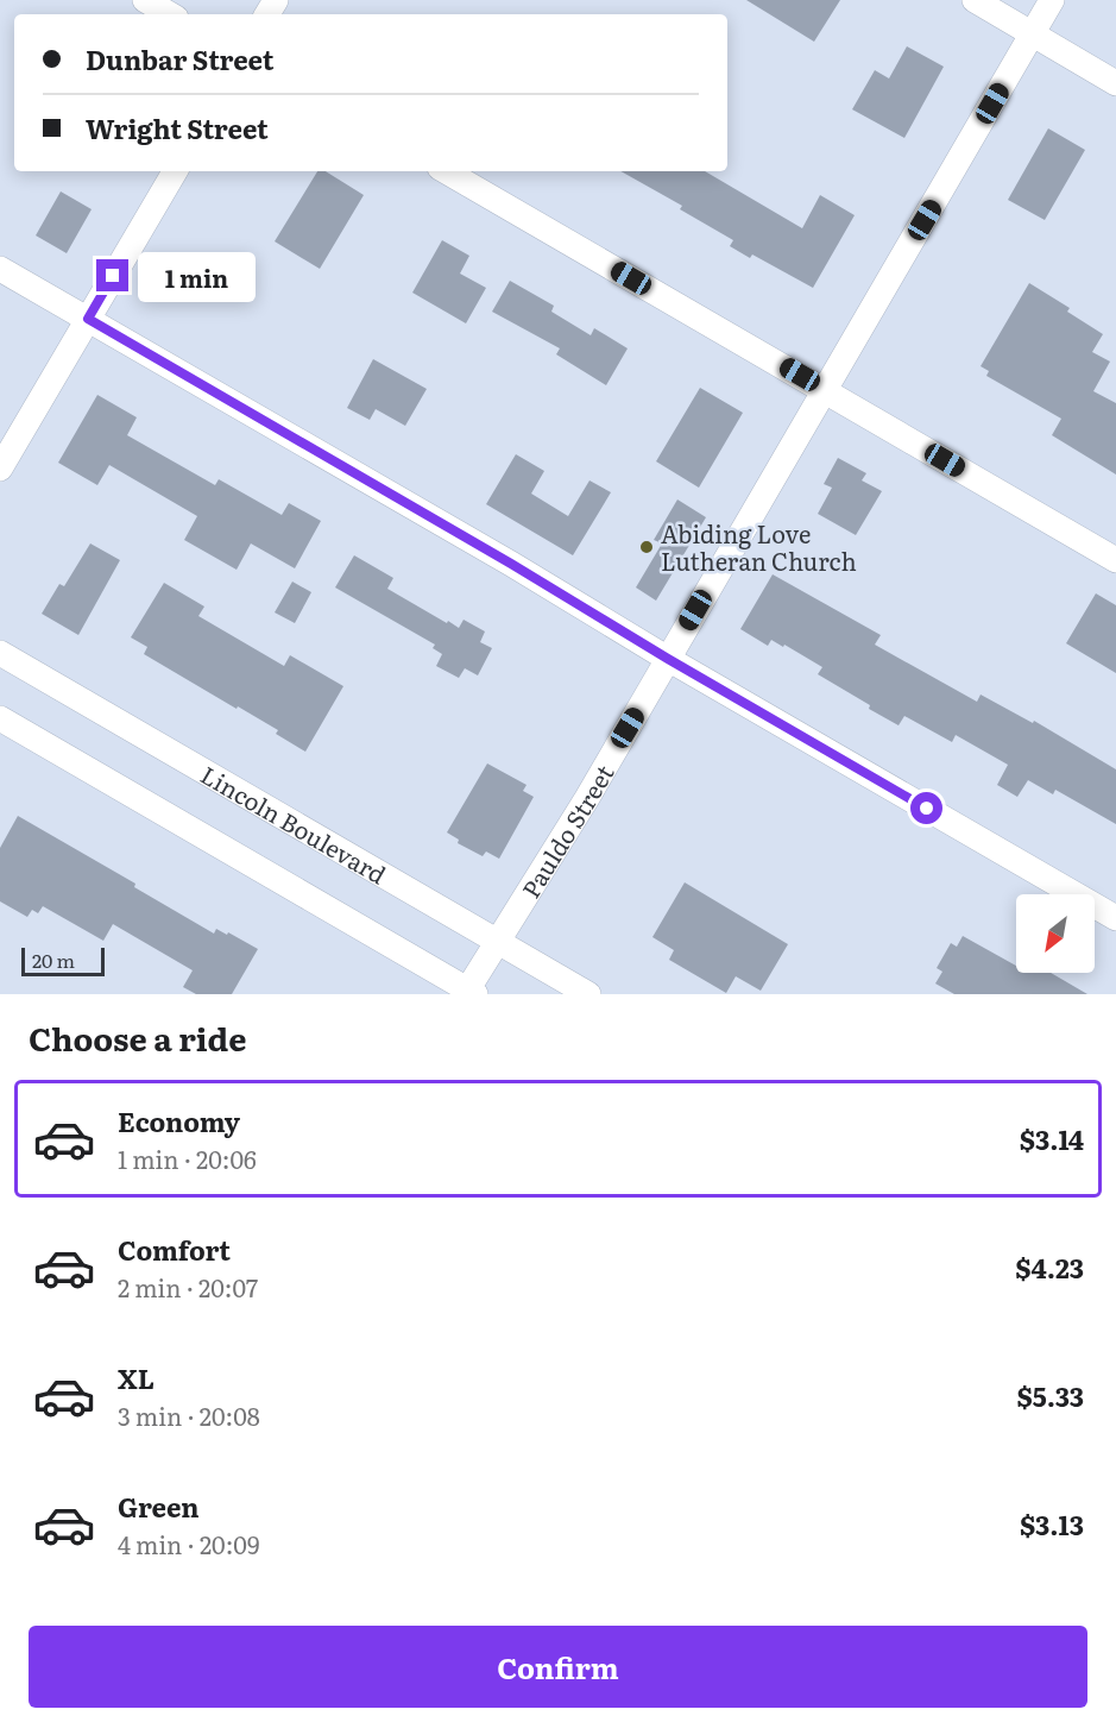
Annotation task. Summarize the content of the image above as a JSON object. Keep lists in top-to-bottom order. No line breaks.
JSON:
{"streets":{"street":["Lincoln Boulevard","Pauldo Street"]},"crossings":[["Lincoln Boulevard","Pauldo Street"]],"places":["Abiding Love Lutheran Church"],"scale_bar":"20 m","north":"bottom left","page":{"banner":["Dunbar Street","Wright Street"],"bubble":"1 min","scale":"20 m","heading":"Choose a ride","list":[{"name":"Economy","note":"1 min · 20:06","value":"$3.14"},{"name":"Comfort","note":"2 min · 20:07","value":"$4.23"},{"name":"XL","note":"3 min · 20:08","value":"$5.33"},{"name":"Green","note":"4 min · 20:09","value":"$3.13"}],"buttons":"Confirm"}}
